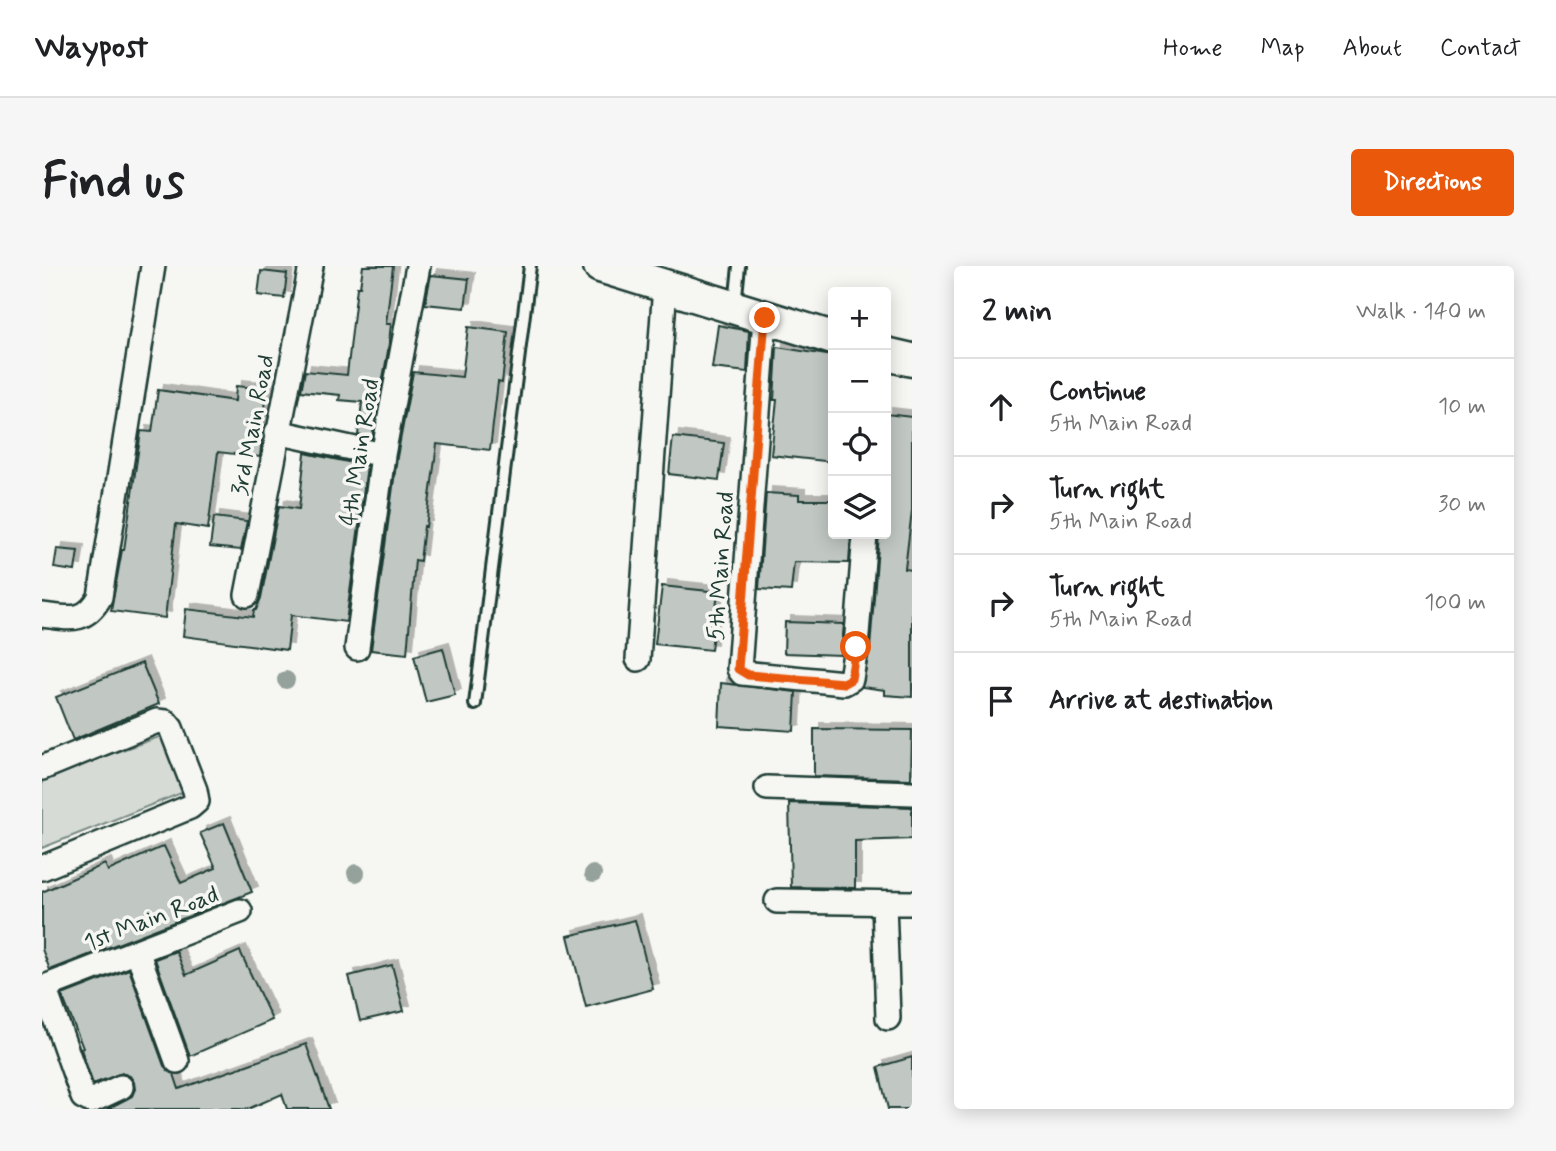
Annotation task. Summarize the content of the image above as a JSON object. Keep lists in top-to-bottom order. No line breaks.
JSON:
{"streets":{"street":["3rd Main Road","4th Main Road","5th Main Road","1st Main Road"]},"page":{"header":"Waypost","nav":["Home","Map","About","Contact"],"buttons":"Directions","title":"Find us","heading":["2 min","Walk · 140 m"],"map_buttons":["+","−"],"list":[["Continue","5th Main Road","10 m"],["Turn right","5th Main Road","30 m"],["Turn right","5th Main Road","100 m"],"Arrive at destination"]}}
